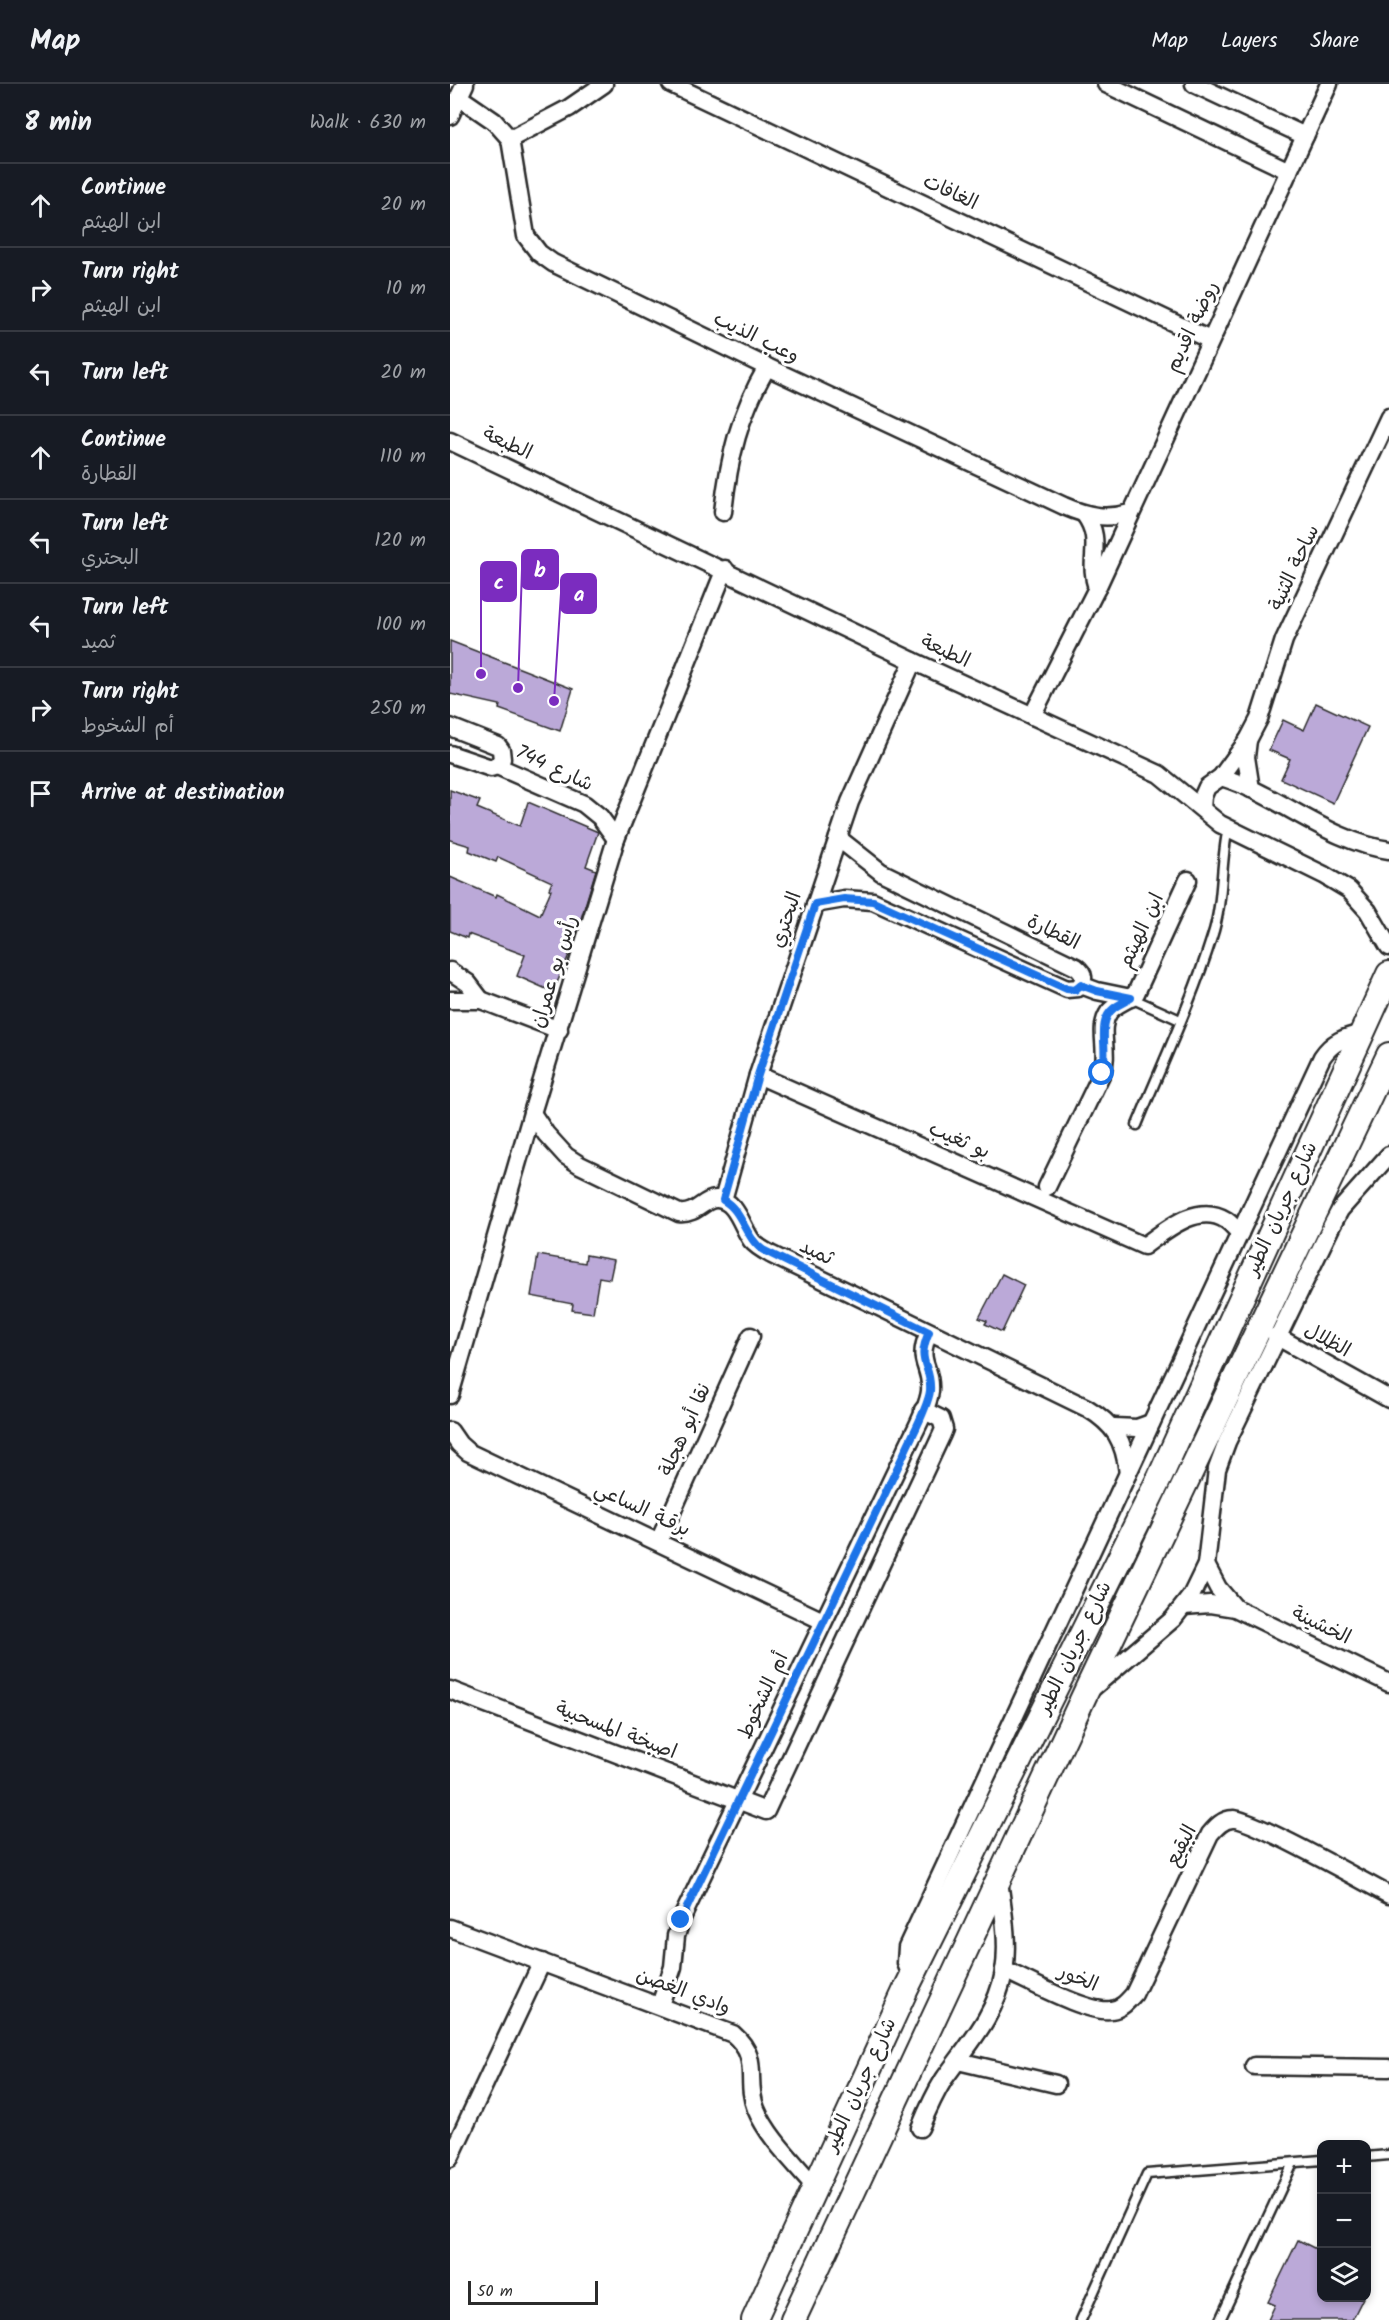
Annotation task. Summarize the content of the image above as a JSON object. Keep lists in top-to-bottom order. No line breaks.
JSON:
{"streets":{"street":["الغافات","روضة اقديم","وعب الذيب","الطبعة","ساحة الثنية","شارع 744","البحتري","ابن الهيثم","القطارة","رأس بو عمران","بو ثغيب","شارع جريان الطير","ثميد","الظلال","نقا أبو هجلة","برقـة الساعي","الخشينة","أم الشخوط","اصبخة المسحبية","البقيع","الخور","وادي الغصن"]},"crossings":[["الغافات","روضة اقديم"],["روضة اقديم","وعب الذيب"],["روضة اقديم","الطبعة"],["الطبعة","ساحة الثنية"],["الطبعة","البحتري"],["الطبعة","رأس بو عمران"],["شارع 744","رأس بو عمران"],["البحتري","القطارة"],["البحتري","بو ثغيب"],["البحتري","ثميد"],["شارع جريان الطير","الظلال"],["شارع جريان الطير","الخشينة"],["شارع جريان الطير","وادي الغصن"],["ثميد","أم الشخوط"],["نقا أبو هجلة","برقـة الساعي"],["برقـة الساعي","أم الشخوط"],["أم الشخوط","اصبخة المسحبية"],["أم الشخوط","وادي الغصن"],["البقيع","الخور"]],"places":["c","b","a"],"scale_bar":"50 m","page":{"header":"Map","nav":["Map","Layers","Share"],"heading":["8 min","Walk · 630 m"],"list":[["Continue","ابن الهيثم","20 m"],["Turn right","ابن الهيثم","10 m"],["Turn left","20 m"],["Continue","القطارة","110 m"],["Turn left","البحتري","120 m"],["Turn left","ثميد","100 m"],["Turn right","أم الشخوط","250 m"],"Arrive at destination"],"map_buttons":["+","−"],"scale":"50 m"}}
